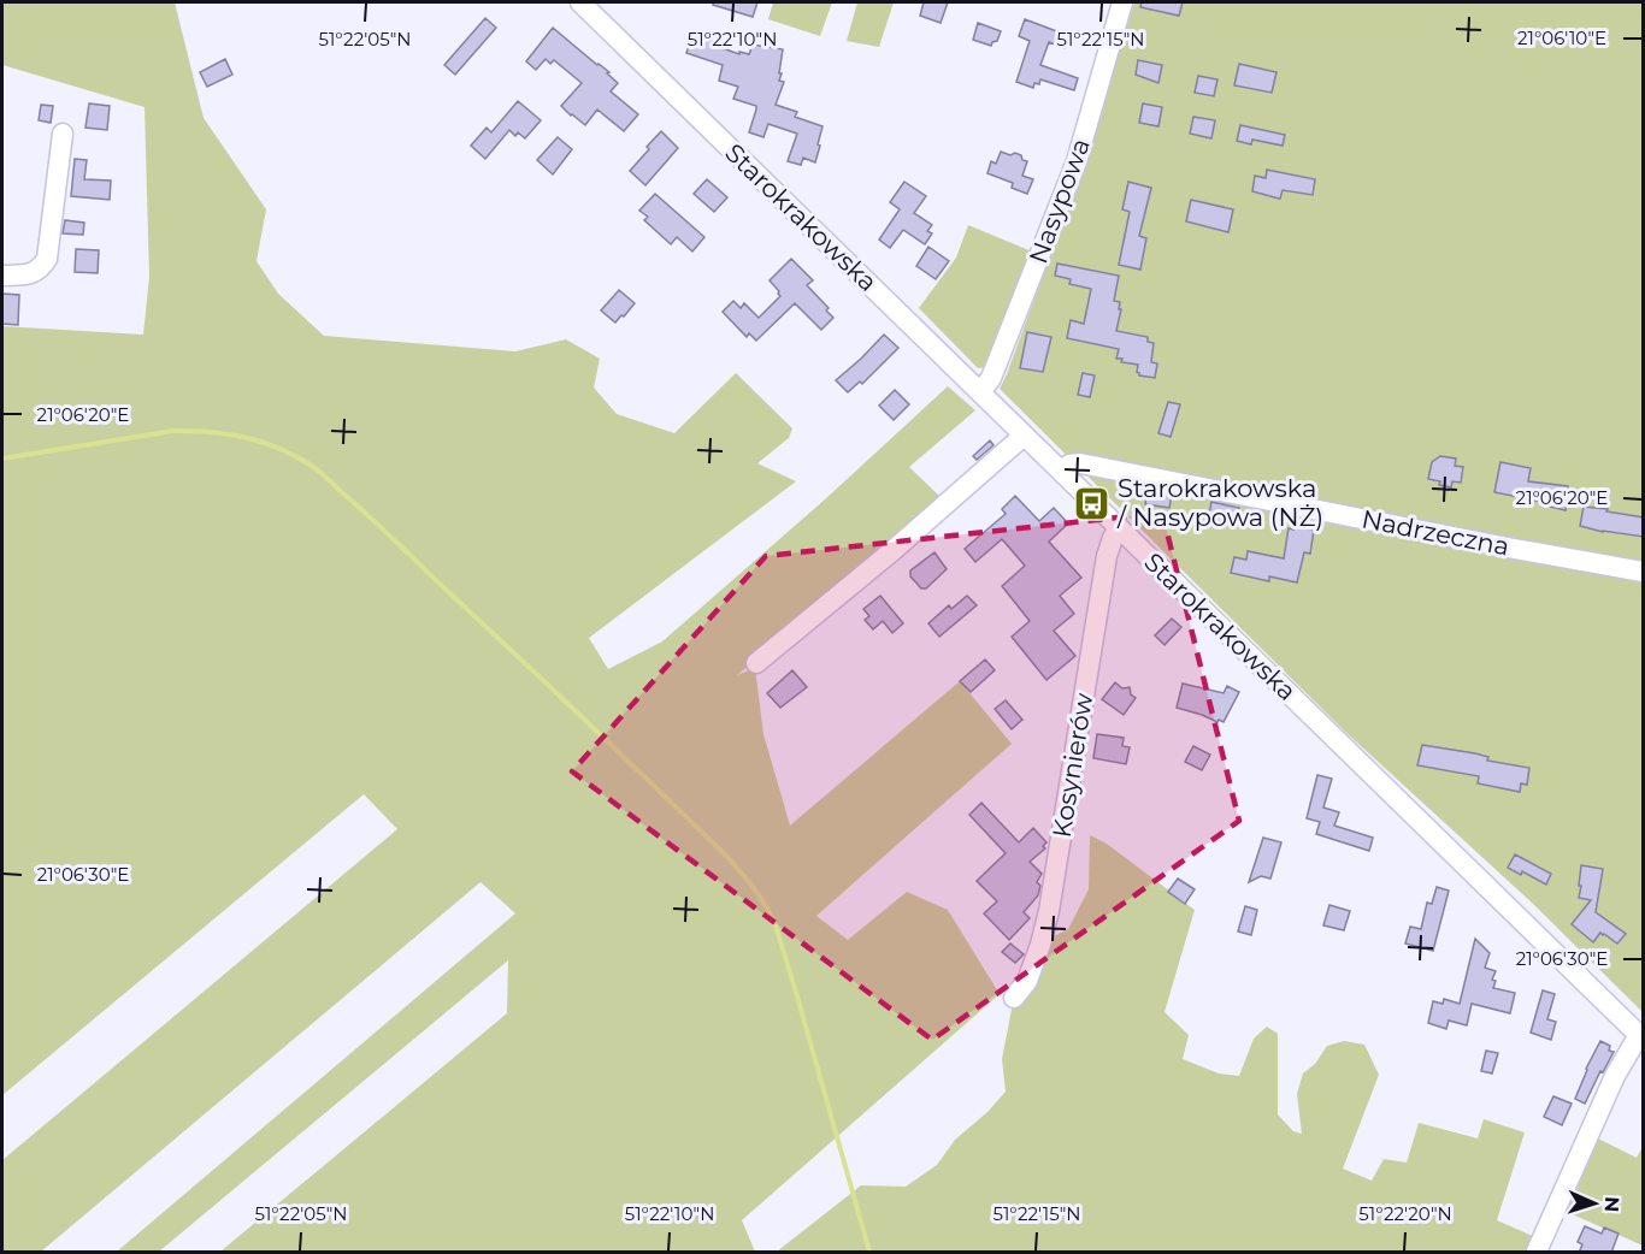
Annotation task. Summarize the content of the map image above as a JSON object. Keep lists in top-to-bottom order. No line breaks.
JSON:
{"streets":{"street":["Nasypowa","Starokrakowska","Nadrzeczna","Kosynierów"]},"crossings":[["Nasypowa","Starokrakowska"],["Starokrakowska","Nadrzeczna"],["Starokrakowska","Kosynierów"]],"places":{"bus stop":["Starokrakowska / Nasypowa (NŻ)"]},"north":"right","coordinates":["21°06'10\"E","51°22'05\"N","51°22'10\"N","51°22'15\"N","21°06'20\"E","21°06'30\"E","51°22'20\"N"]}
